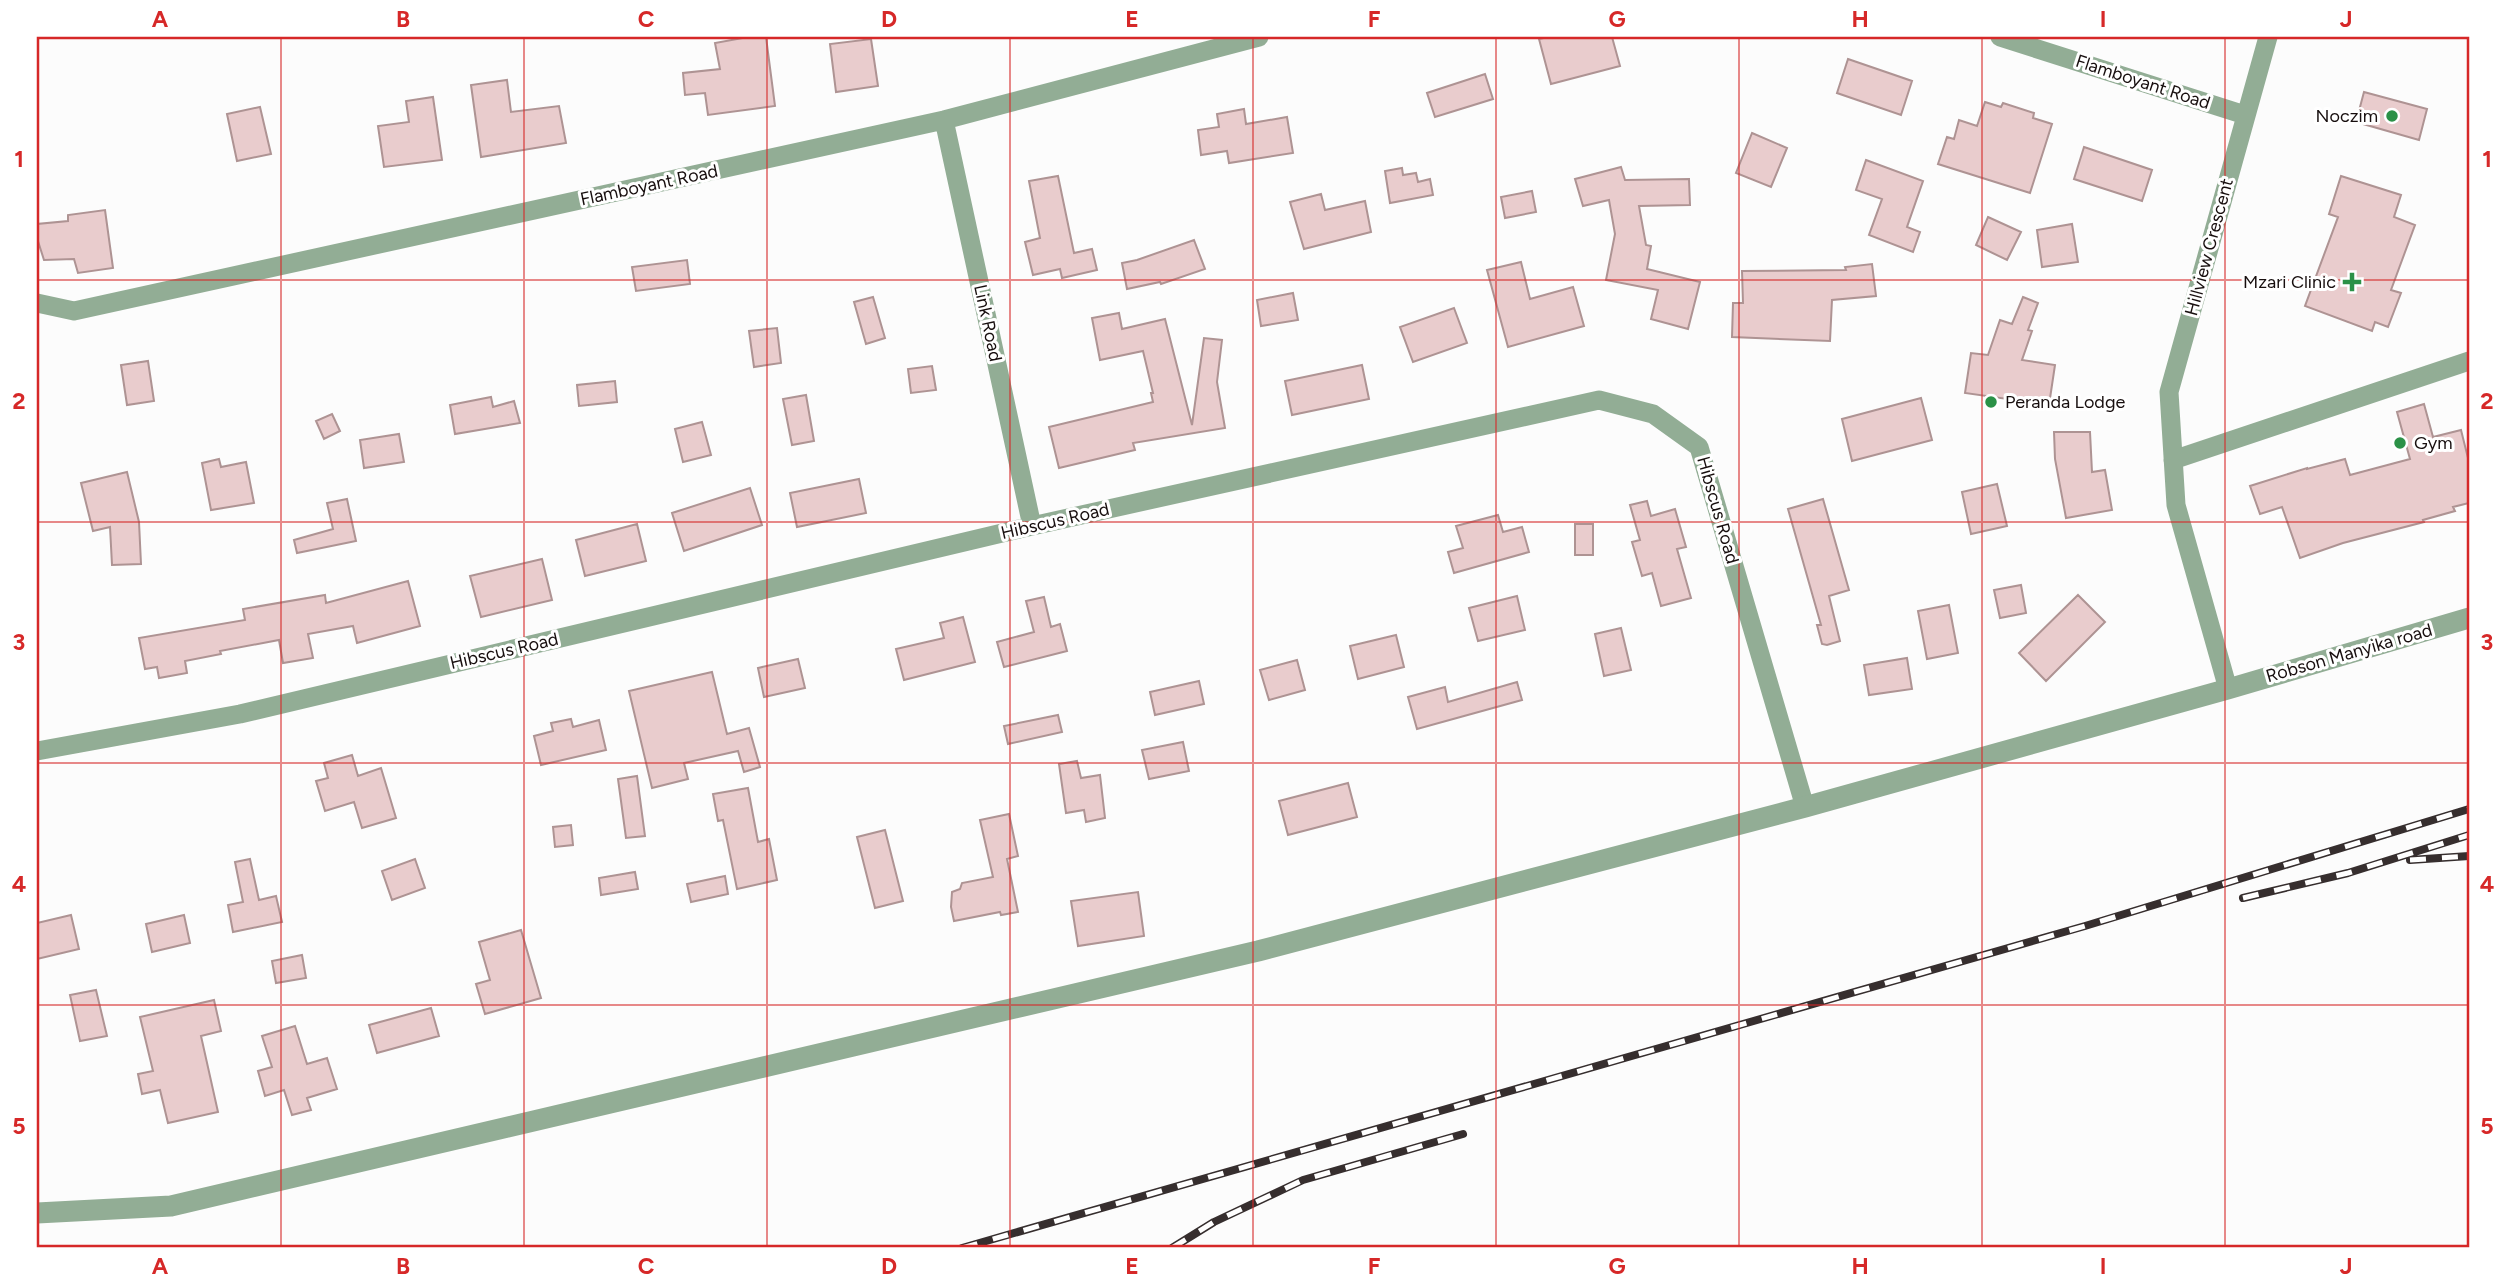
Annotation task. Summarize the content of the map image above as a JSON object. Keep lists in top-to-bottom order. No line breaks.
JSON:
{"streets":{"street":["Flamboyant Road","Hillview Crescent","Link Road","Hibscus Road","Robson Manyika road"]},"crossings":[["Flamboyant Road","Hillview Crescent"],["Flamboyant Road","Link Road"],["Hillview Crescent","Robson Manyika road"],["Link Road","Hibscus Road"],["Hibscus Road","Robson Manyika road"]],"places":{"other":["Noczim","Peranda Lodge","Gym"],"health":["Mzari Clinic"]},"grid":{"columns":["A","B","C","D","E","F","G","H","I","J"],"rows":["1","2","3","4","5"]}}
